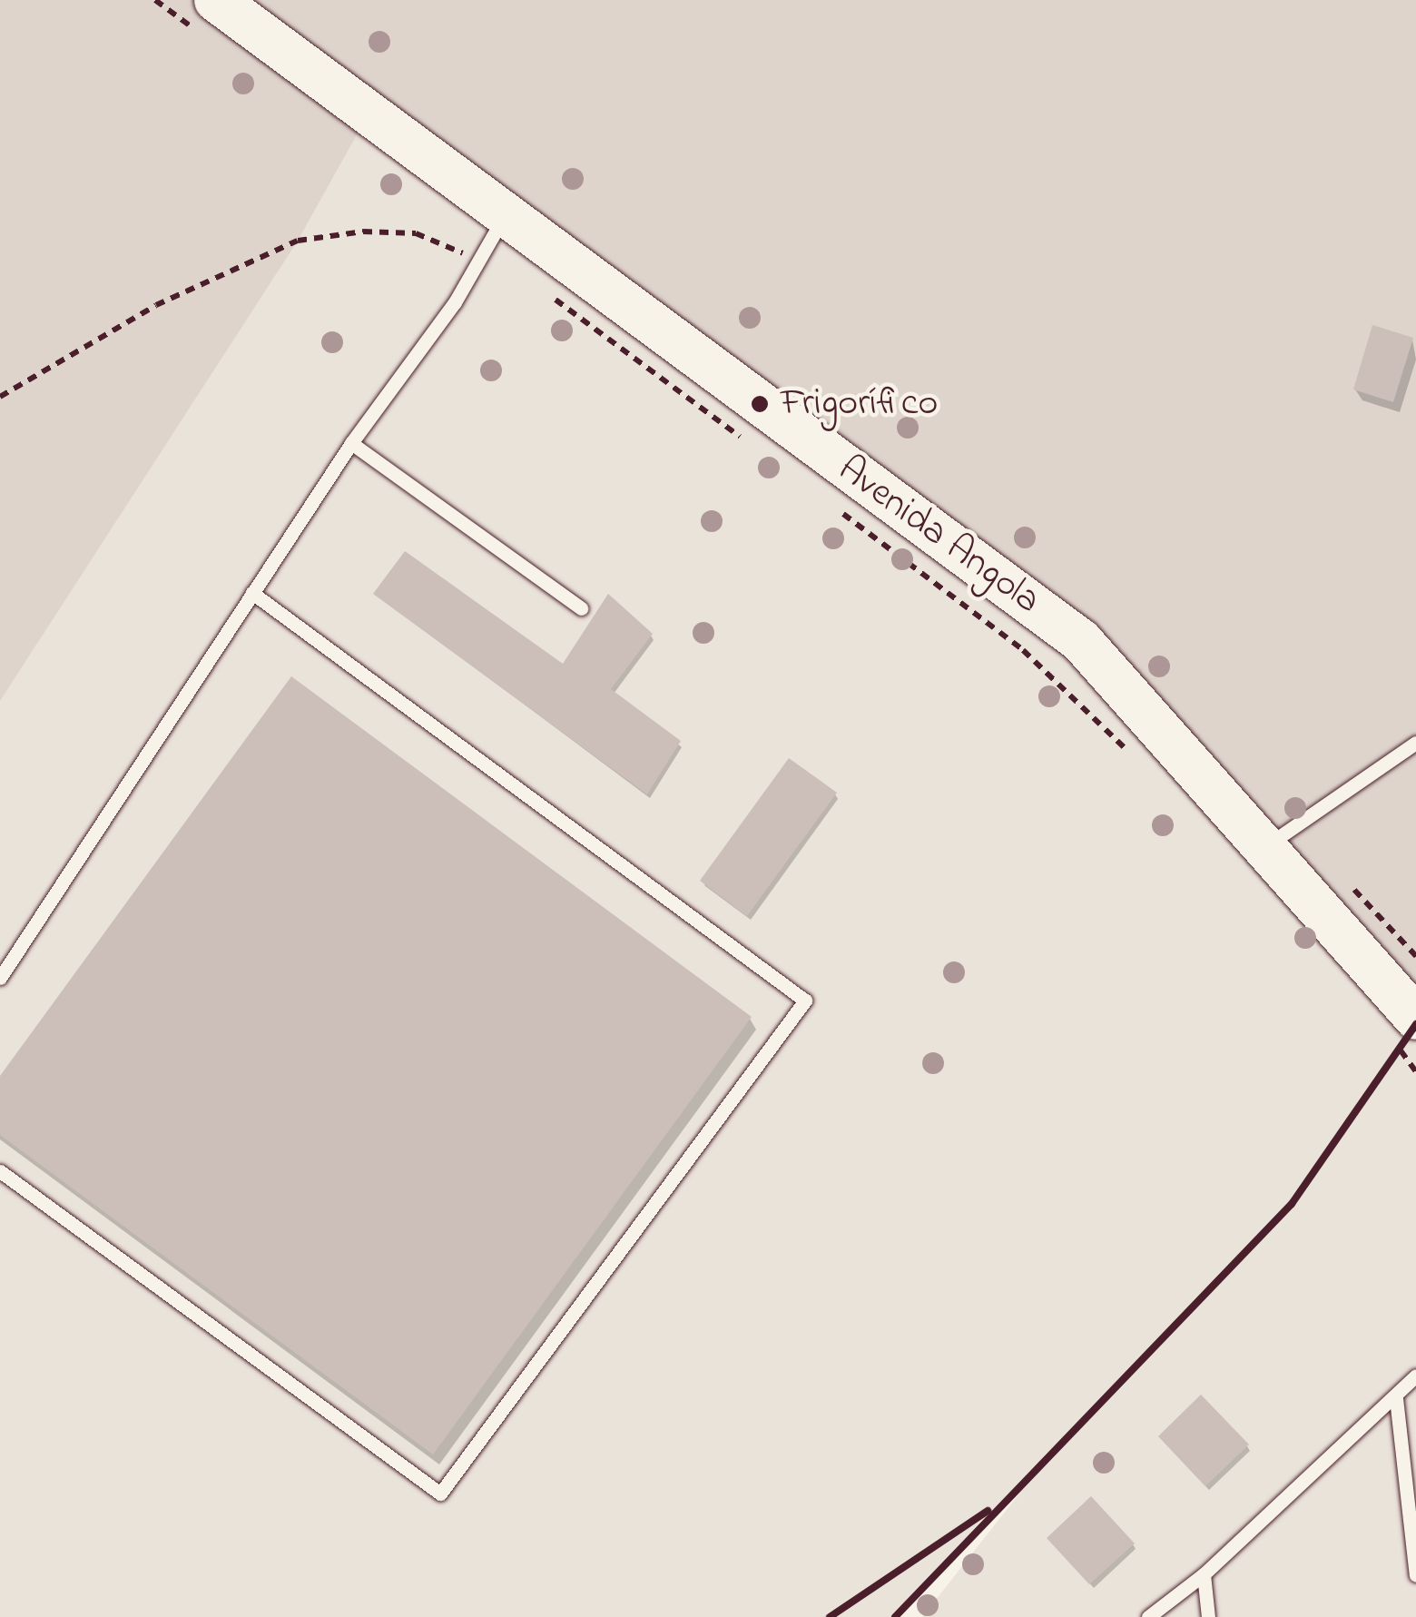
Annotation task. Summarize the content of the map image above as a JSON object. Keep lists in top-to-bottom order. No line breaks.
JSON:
{"streets":{"main road":["Avenida Angola"]},"places":["Frigorífico"]}
